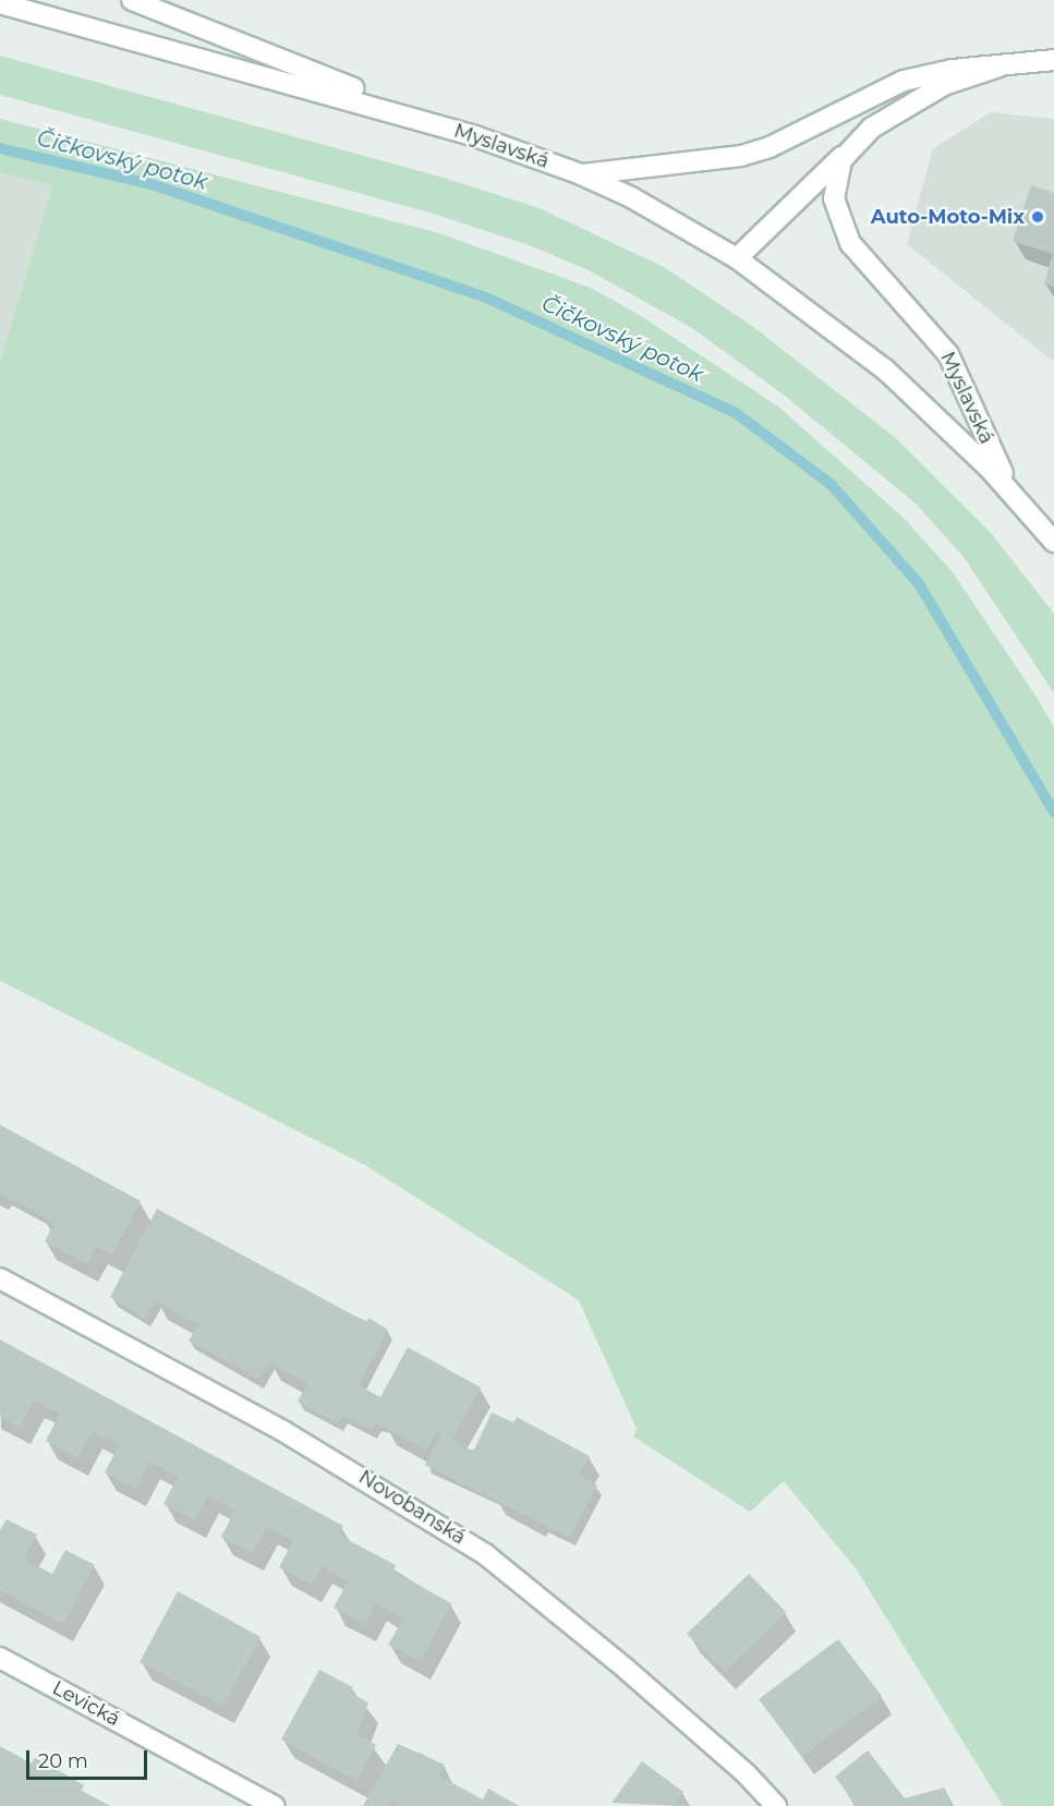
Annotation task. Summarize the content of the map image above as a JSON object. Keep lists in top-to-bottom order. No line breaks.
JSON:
{"streets":{"street":["Myslavská","Novobanská","Levická"]},"water":["Čičkovský potok"],"places":["Auto-Moto-Mix"],"scale_bar":"20 m"}
